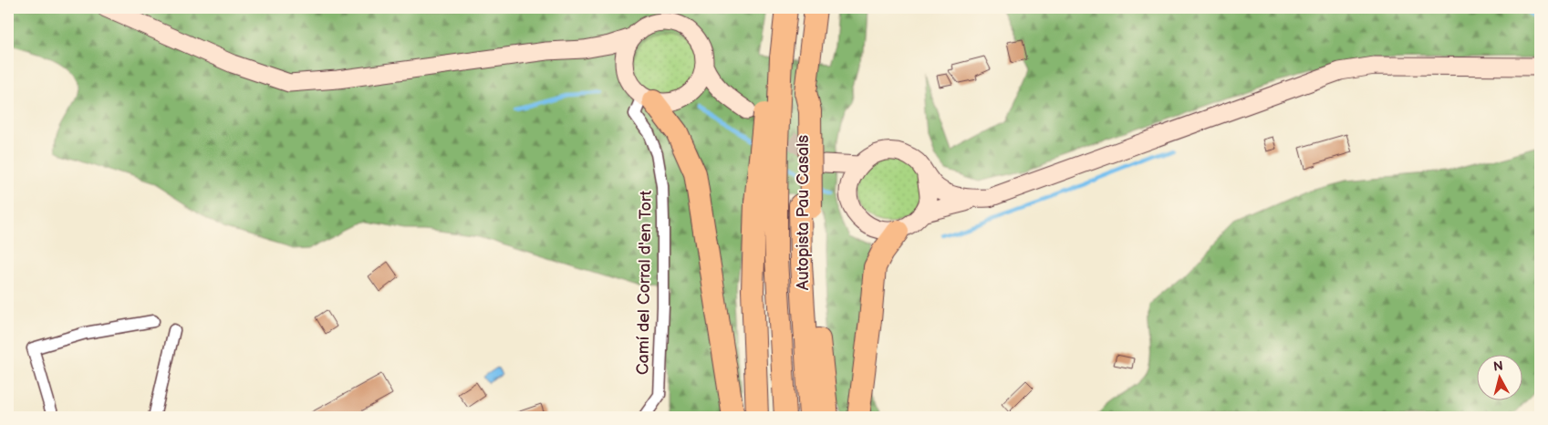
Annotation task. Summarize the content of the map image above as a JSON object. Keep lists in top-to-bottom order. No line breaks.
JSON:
{"streets":{"highway":["Autopista Pau Casals"],"street":["Camí del Corral d'en Tort"]},"north":"top"}
